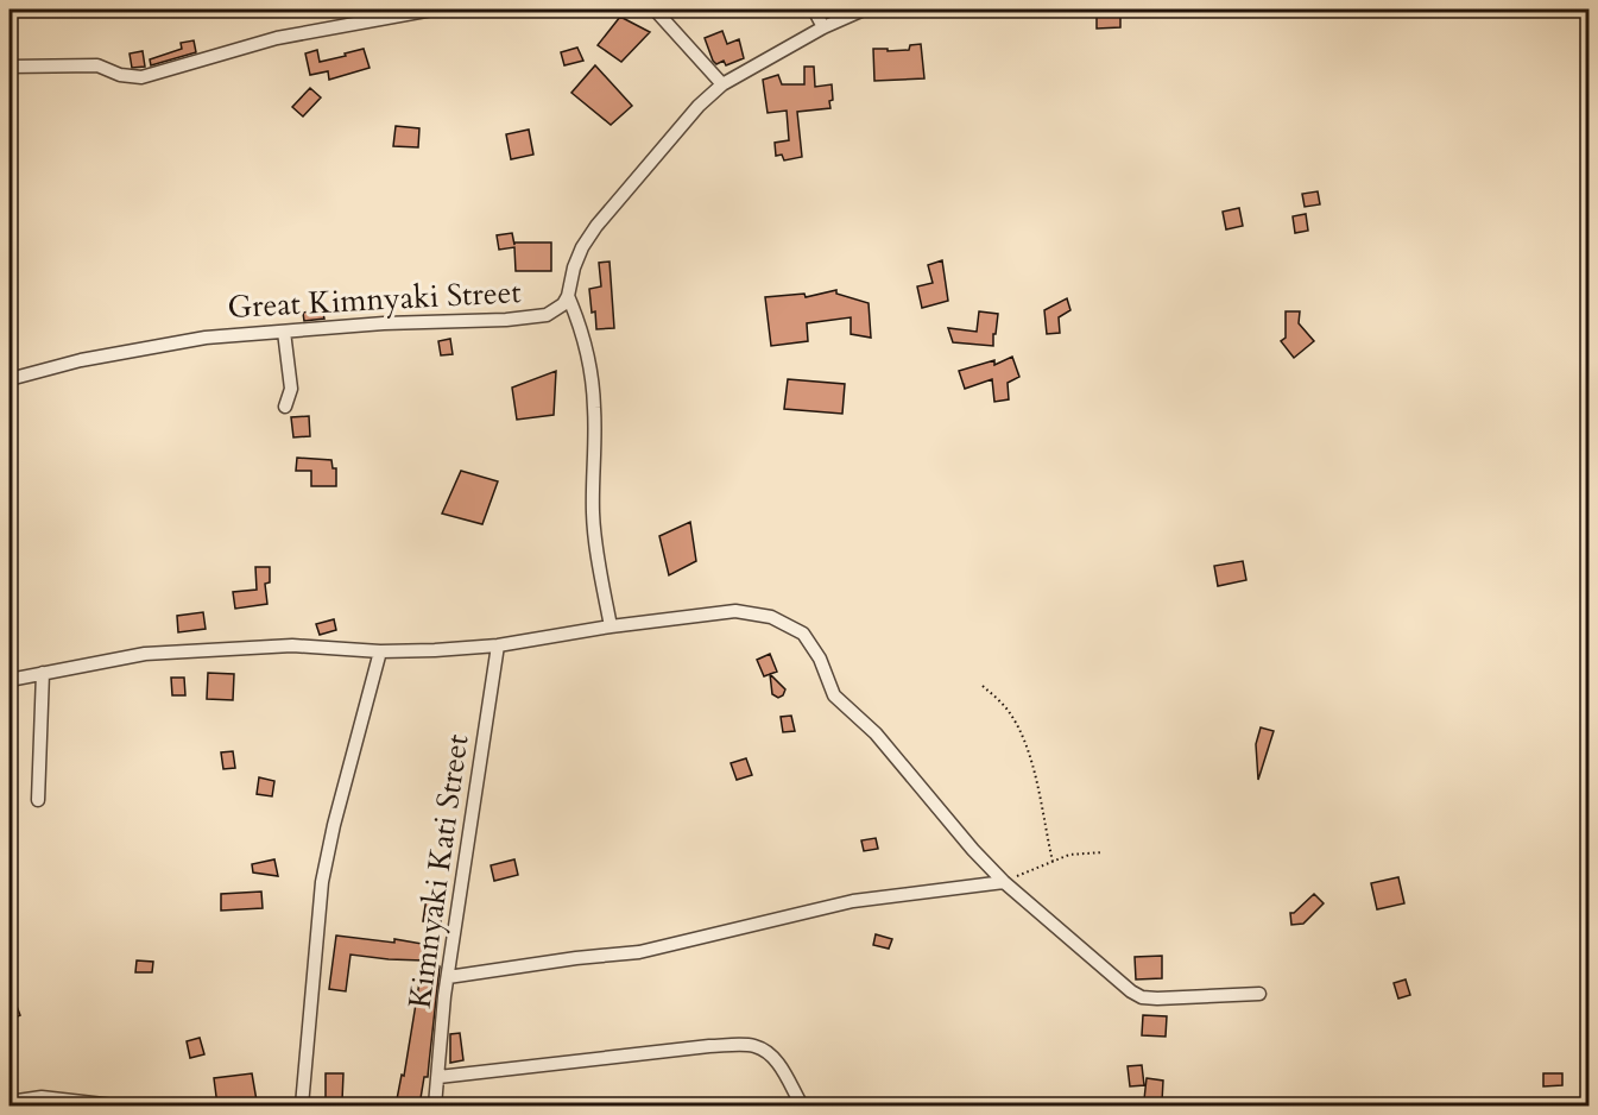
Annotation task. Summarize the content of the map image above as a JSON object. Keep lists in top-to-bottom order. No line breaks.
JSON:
{"streets":{"street":["Great Kimnyaki Street","Kimnyaki Kati Street"]}}
